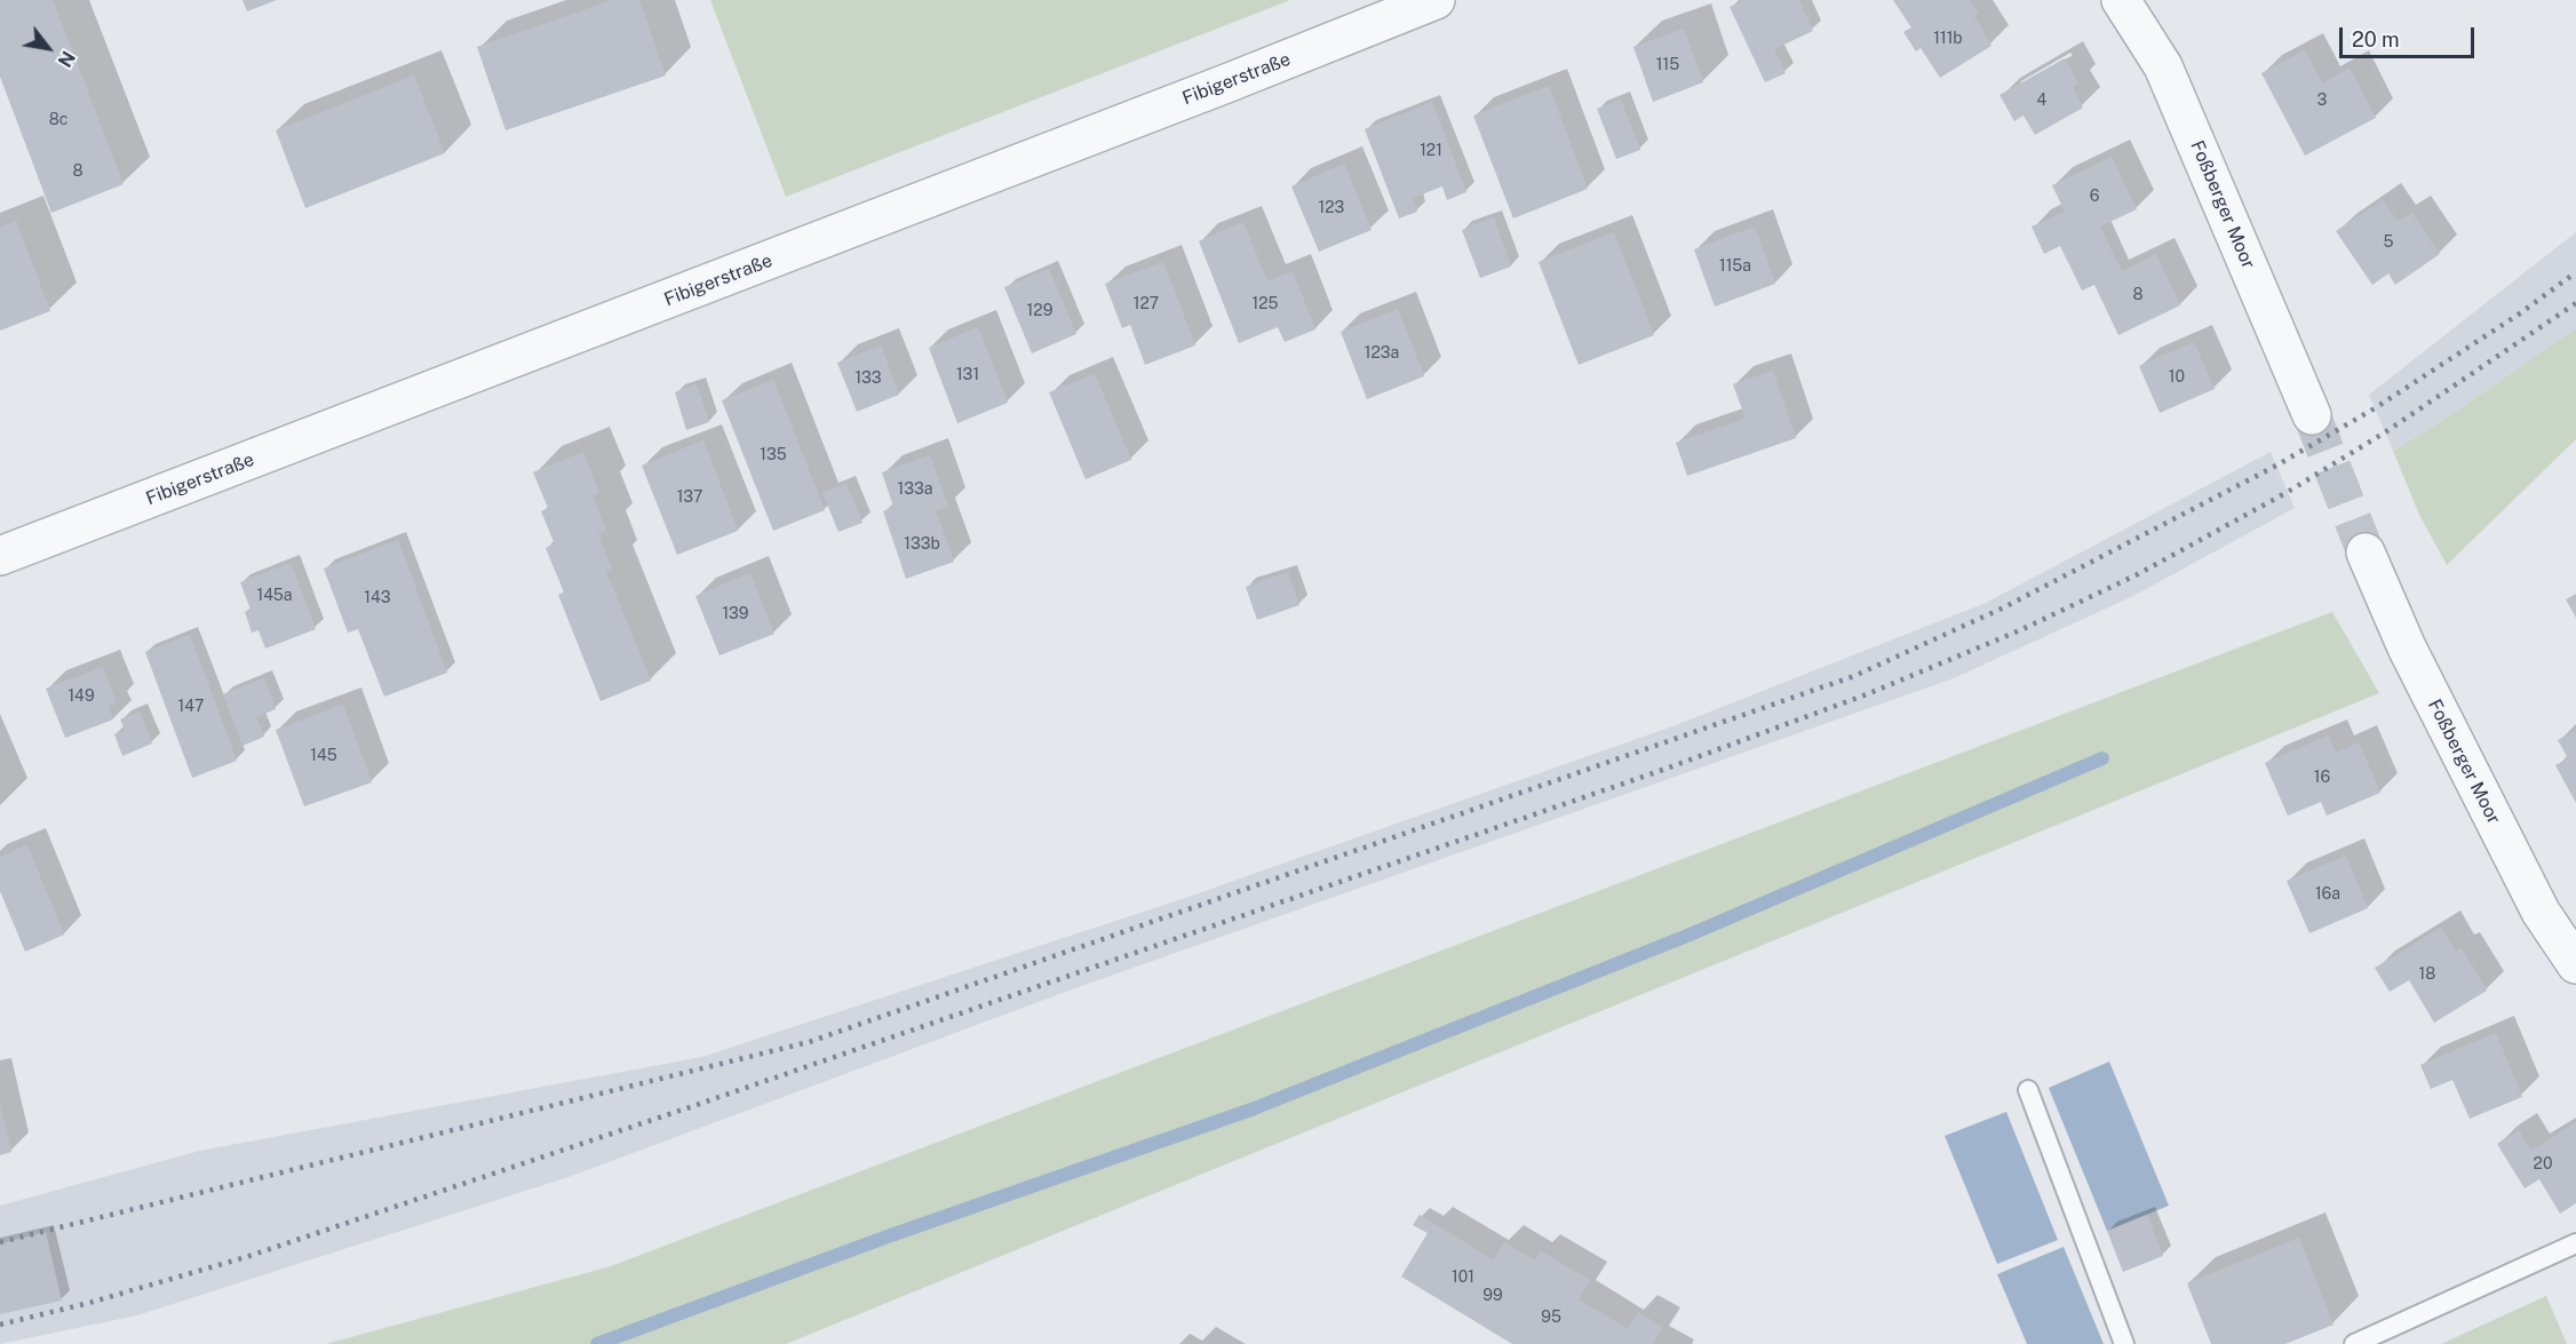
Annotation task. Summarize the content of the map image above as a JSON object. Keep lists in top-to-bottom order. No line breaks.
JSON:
{"streets":{"street":["Fibigerstraße","Foßberger Moor"]},"house_numbers":["111b","115","4","3","8c","121","8","6","123","5","115a","8","127","125","129","123a","131","10","133","135","133a","137","133b","145a","143","139","149","147","145","16","16a","18","20","101","99","95"],"scale_bar":"20 m","north":"bottom right"}
